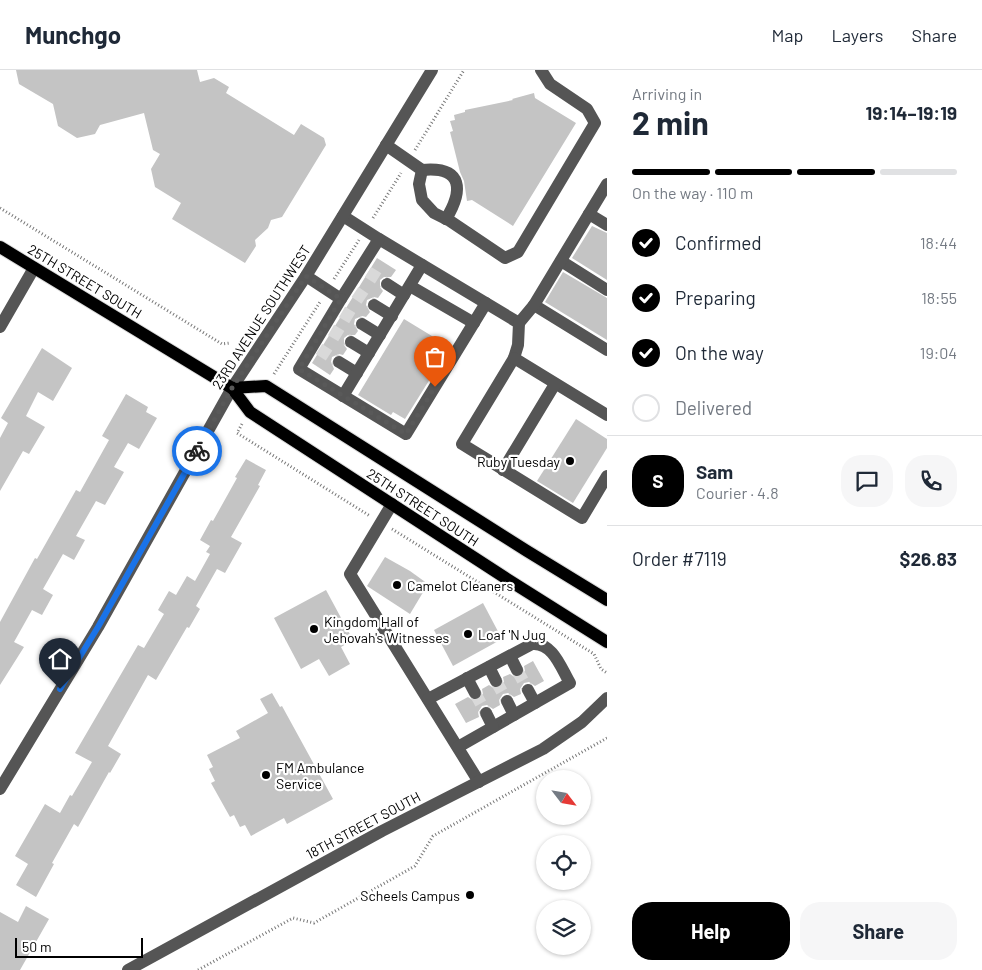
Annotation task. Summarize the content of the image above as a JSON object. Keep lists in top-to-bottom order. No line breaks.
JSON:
{"streets":{"main road":["25TH STREET SOUTH"],"street":["23RD AVENUE SOUTHWEST","18TH STREET SOUTH"]},"crossings":[["25TH STREET SOUTH","23RD AVENUE SOUTHWEST"]],"places":["Ruby Tuesday","Camelot Cleaners","Kingdom Hall of Jehovah's Witnesses","Loaf 'N Jug","FM Ambulance Service","Scheels Campus"],"scale_bar":"50 m","north":"bottom right","page":{"header":"Munchgo","nav":["Map","Layers","Share"],"heading":["2 min","Arriving in","19:14–19:19"],"panel":["Sam","Courier · 4.8","Order #7119","$26.83"],"bar":"On the way · 110 m","list":[["Confirmed","18:44"],["Preparing","18:55"],["On the way","19:04"],"Delivered"],"round":"S","buttons":["Help","Share"],"scale":"50 m"}}
